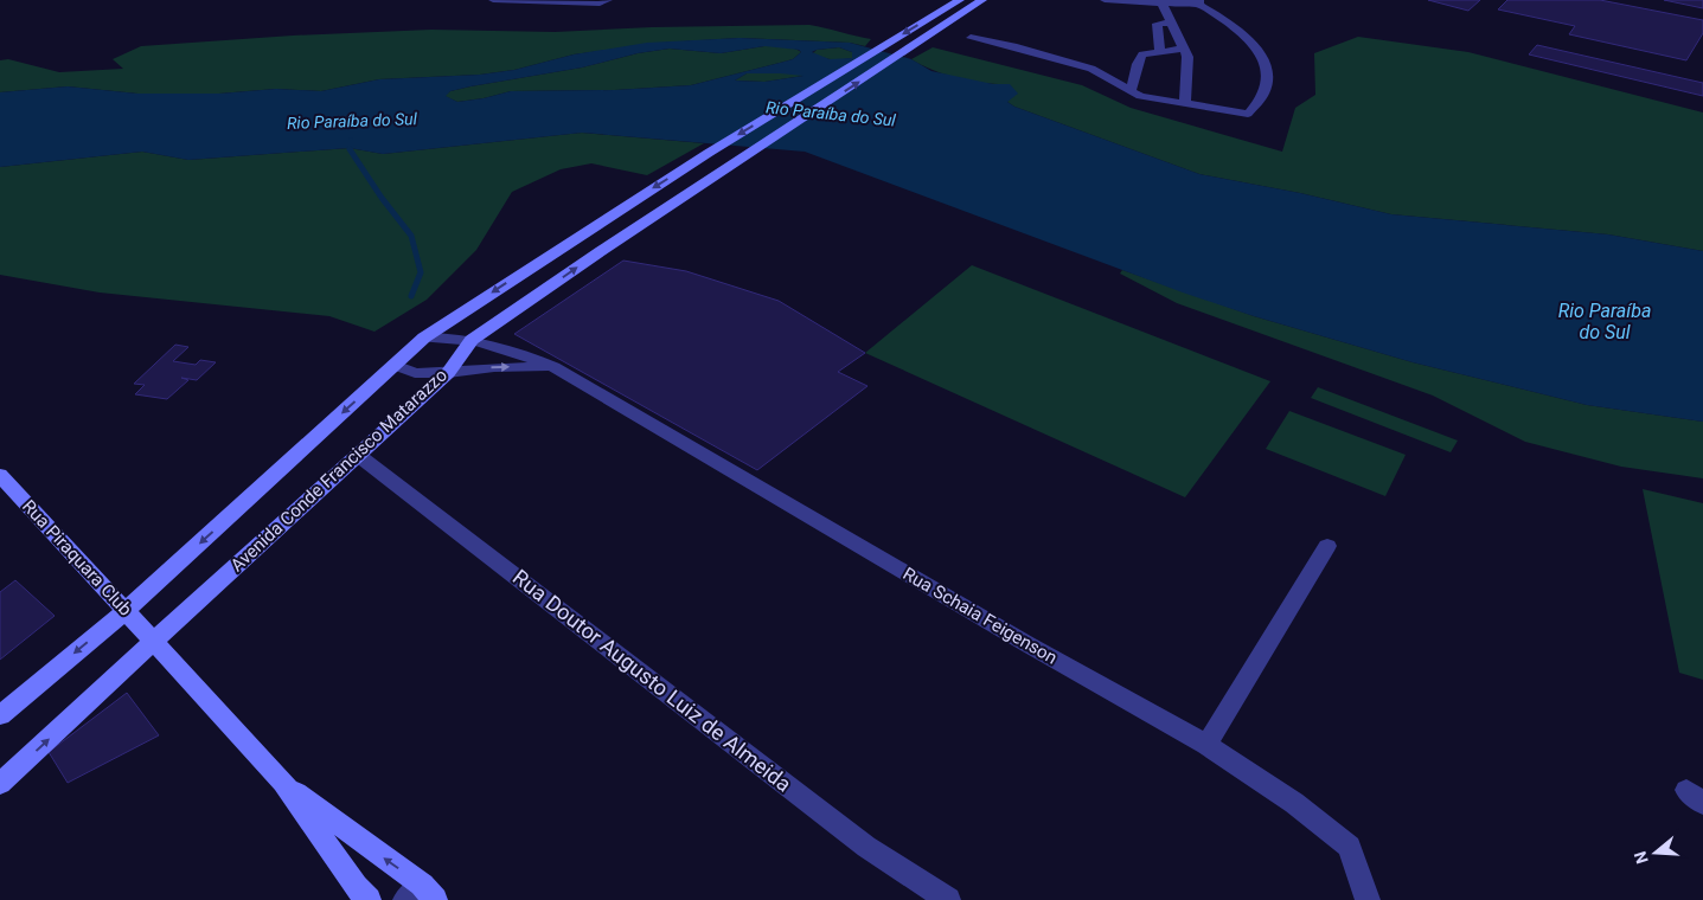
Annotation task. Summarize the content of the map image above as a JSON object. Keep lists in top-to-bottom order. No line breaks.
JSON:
{"streets":{"main road":["Avenida Conde Francisco Matarazzo","Rua Piraquara Club"],"street":["Rua Schaia Feigenson","Rua Doutor Augusto Luiz de Almeida"]},"crossings":[["Avenida Conde Francisco Matarazzo","Rua Piraquara Club"],["Avenida Conde Francisco Matarazzo","Rua Schaia Feigenson"],["Avenida Conde Francisco Matarazzo","Rua Doutor Augusto Luiz de Almeida"]],"water":["Rio Paraíba do Sul"],"north":"left"}
